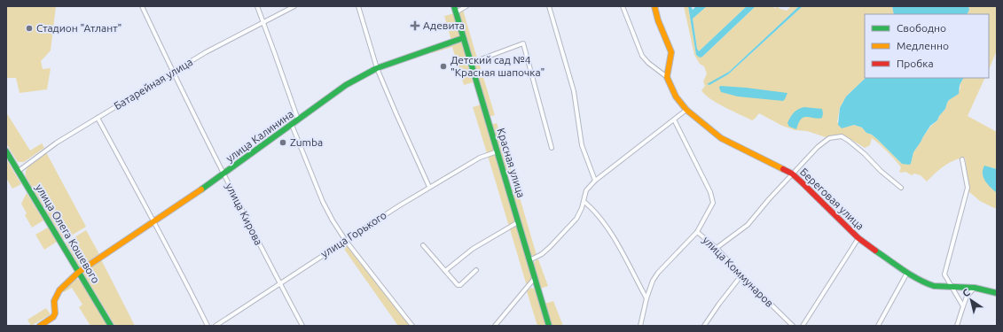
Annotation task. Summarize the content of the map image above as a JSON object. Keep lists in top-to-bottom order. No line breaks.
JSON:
{"streets":{"street":["Батарейная улица","улица Калинина","Красная улица","Береговая улица","улица Кирова","улица Олега Кошевого","улица Горького","улица Коммунаров"]},"crossings":[["Батарейная улица","улица Кирова"],["Батарейная улица","улица Олега Кошевого"],["улица Калинина","Красная улица"],["улица Калинина","улица Кирова"],["улица Калинина","улица Олега Кошевого"],["Красная улица","улица Горького"],["улица Кирова","улица Горького"]],"places":{"health":["Адевита"],"other":["Стадион \"Атлант\"","Детский сад №4 \"Красная шапочка\"","Zumba"]},"legend":["Свободно","Медленно","Пробка"],"north":"top left"}
